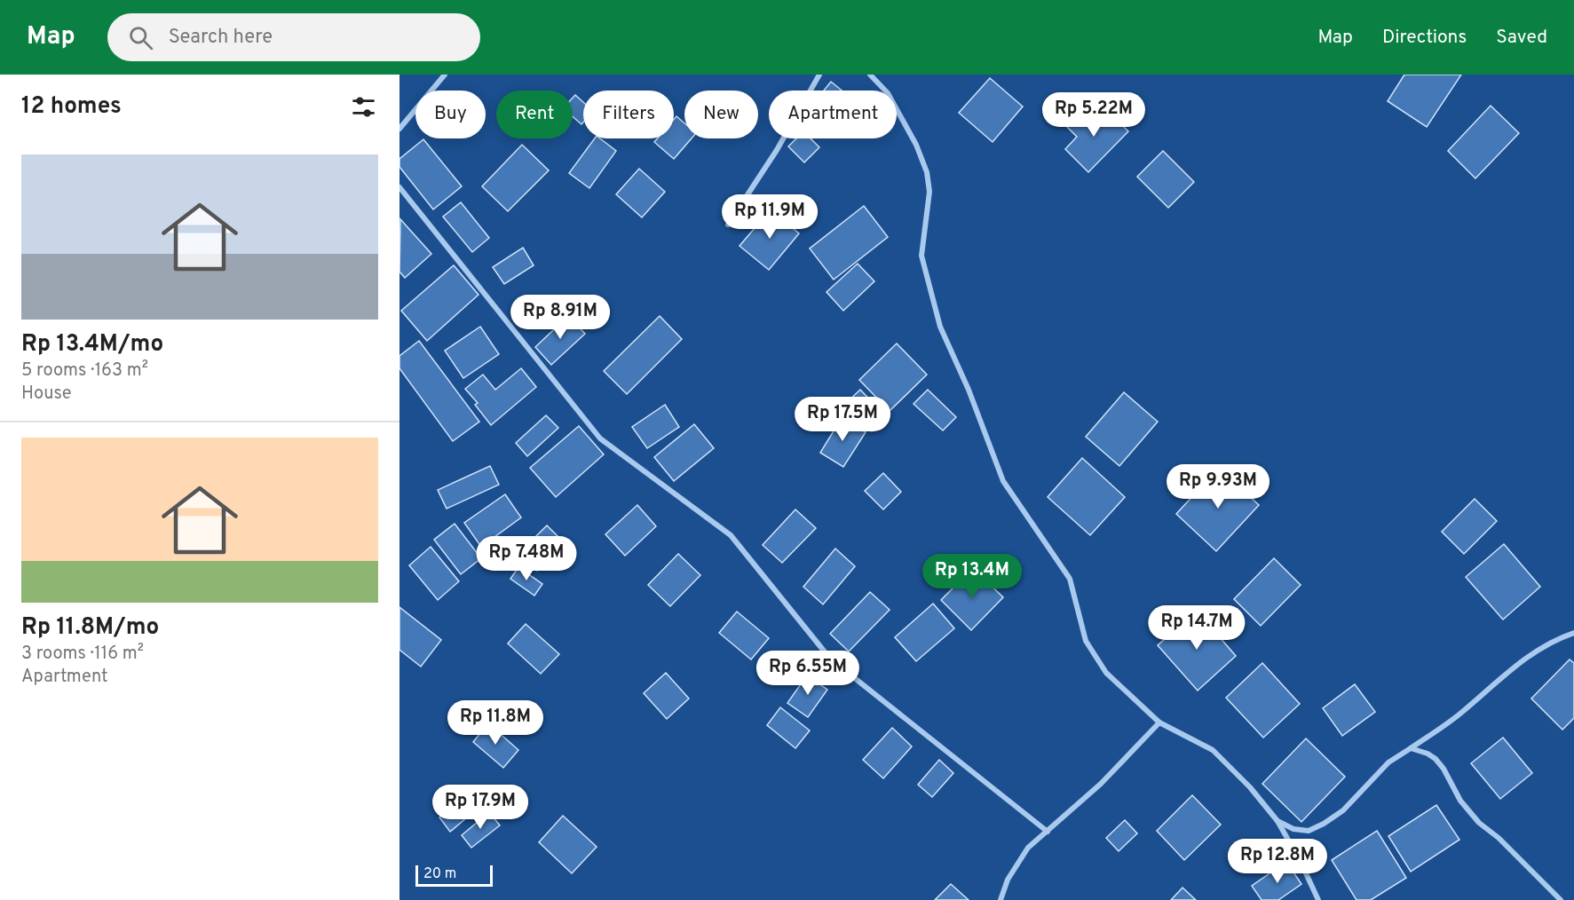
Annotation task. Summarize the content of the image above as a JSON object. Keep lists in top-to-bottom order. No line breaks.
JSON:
{"scale_bar":"20 m","page":{"header":"Map","search":"Search here","nav":["Map","Directions","Saved"],"heading":"12 homes","chip":["Buy","Rent","Filters","New","Apartment"],"price":["Rp 5.22M","Rp 11.9M","Rp 8.91M","Rp 17.5M","Rp 9.93M","Rp 7.48M","Rp 13.4M","Rp 14.7M","Rp 6.55M","Rp 11.8M","Rp 17.9M","Rp 12.8M"],"list":[{"name":"Rp 13.4M/mo","note":"5 rooms · 163 m² · House"},{"name":"Rp 11.8M/mo","note":"3 rooms · 116 m² · Apartment"}],"scale":"20 m"}}
